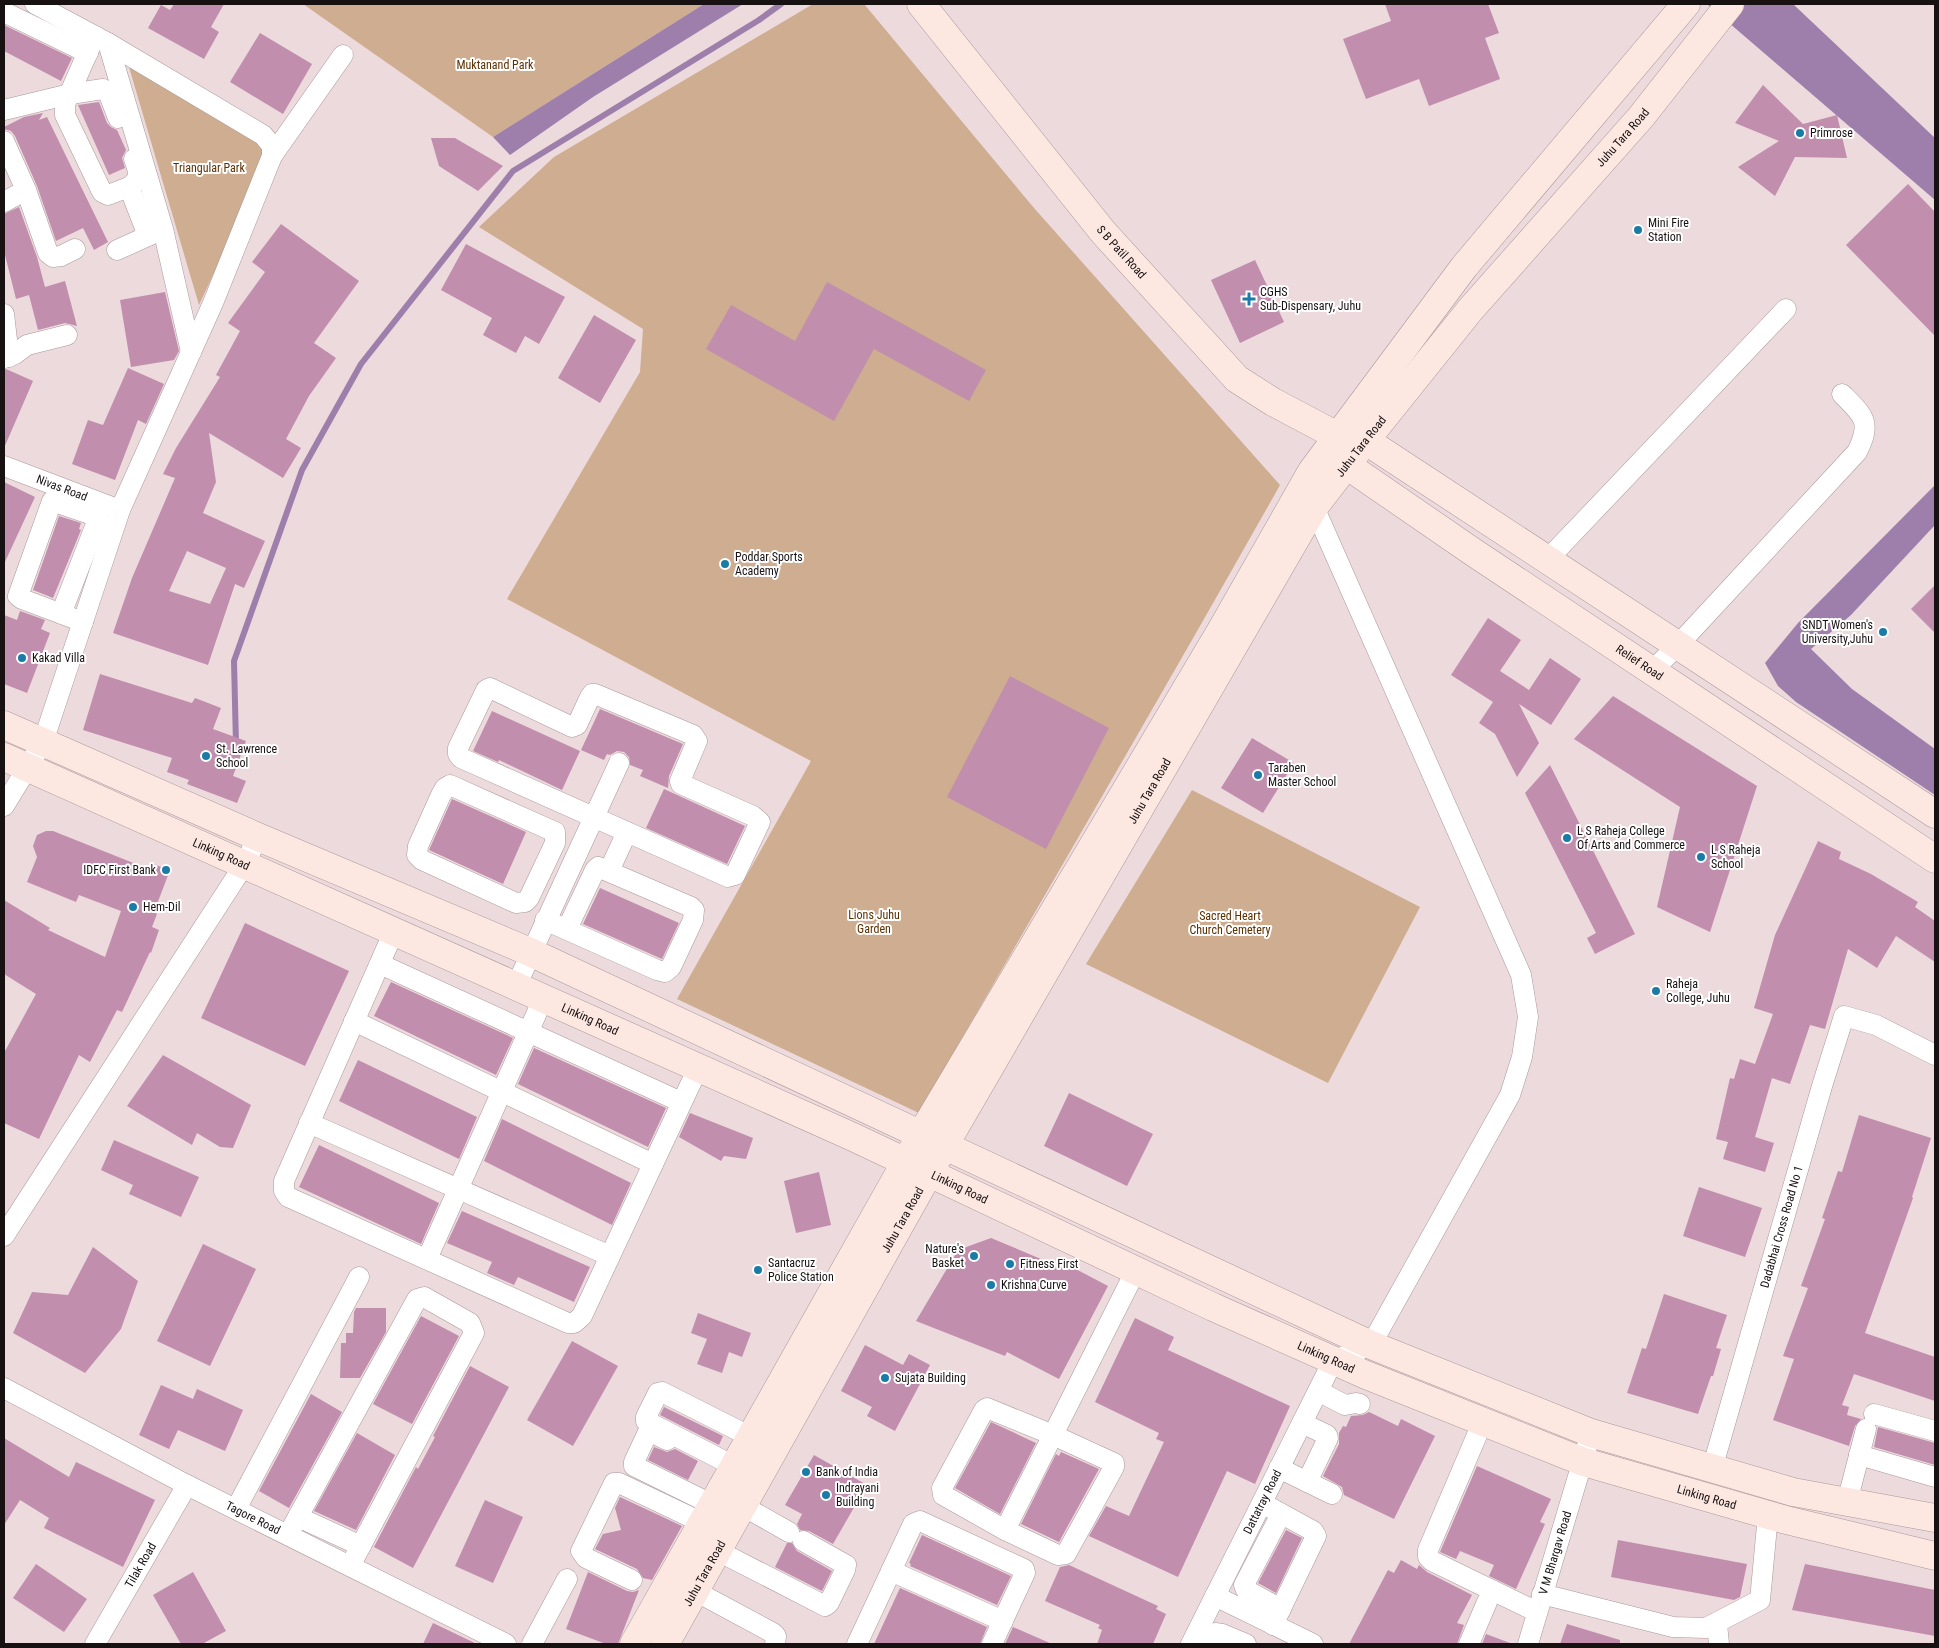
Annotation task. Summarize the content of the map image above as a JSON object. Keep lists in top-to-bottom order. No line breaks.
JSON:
{"streets":{"main road":["Juhu Tara Road","S B Patil Road","Relief Road","Linking Road"],"street":["Nivas Road","Dadabhai Cross Road No 1","Dattatray Road","Tagore Road","V M Bhargav Road","Tilak Road"]},"crossings":[["Juhu Tara Road","S B Patil Road"],["Juhu Tara Road","Relief Road"],["Juhu Tara Road","Linking Road"],["S B Patil Road","Relief Road"],["Linking Road","Dattatray Road"],["Linking Road","V M Bhargav Road"],["Tagore Road","Tilak Road"]],"parks":["Muktanand Park","Triangular Park","Lions Juhu Garden","Sacred Heart Church Cemetery"],"places":{"other":["Primrose","Mini Fire Station","Poddar Sports Academy","SNDT Women's University,Juhu","Kakad Villa","St. Lawrence School","Taraben Master School","L S Raheja College Of Arts and Commerce","L S Raheja School","IDFC First Bank","Hem-Dil","Raheja College, Juhu","Nature's Basket","Fitness First","Santacruz Police Station","Krishna Curve","Sujata Building","Bank of India","Indrayani Building"],"health":["CGHS Sub-Dispensary, Juhu"]}}
